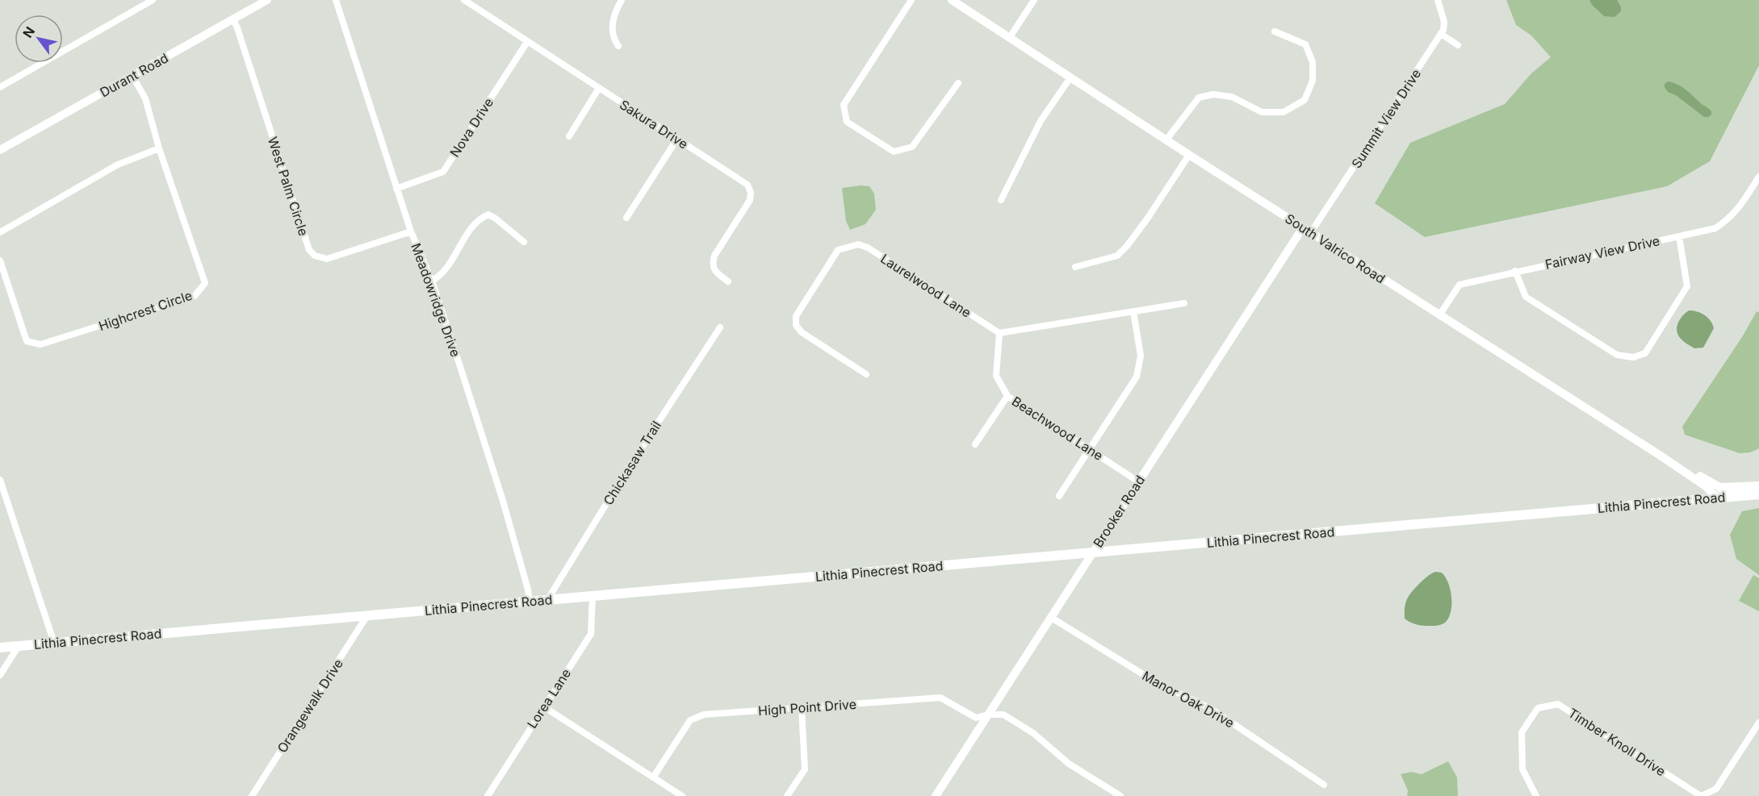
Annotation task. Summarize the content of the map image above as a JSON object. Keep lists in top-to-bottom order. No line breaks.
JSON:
{"streets":{"main road":["Lithia Pinecrest Road"],"street":["Durant Road","Summit View Drive","Sakura Drive","Nova Drive","West Palm Circle","South Valrico Road","Fairway View Drive","Laurelwood Lane","Meadowridge Drive","Highcrest Circle","Beachwood Lane","Chickasaw Trail","Brooker Road","Lorea Lane","Manor Oak Drive","Orangewalk Drive","High Point Drive","Timber Knoll Drive"]},"crossings":[["Durant Road","West Palm Circle"],["Durant Road","Highcrest Circle"],["Summit View Drive","South Valrico Road"],["Sakura Drive","Nova Drive"],["Nova Drive","Meadowridge Drive"],["West Palm Circle","Meadowridge Drive"],["South Valrico Road","Fairway View Drive"],["South Valrico Road","Lithia Pinecrest Road"],["South Valrico Road","Brooker Road"],["Laurelwood Lane","Beachwood Lane"],["Meadowridge Drive","Lithia Pinecrest Road"],["Beachwood Lane","Brooker Road"],["Chickasaw Trail","Lithia Pinecrest Road"],["Lithia Pinecrest Road","Brooker Road"],["Lithia Pinecrest Road","Lorea Lane"],["Lithia Pinecrest Road","Orangewalk Drive"],["Brooker Road","Manor Oak Drive"],["Brooker Road","High Point Drive"]],"north":"top left"}
